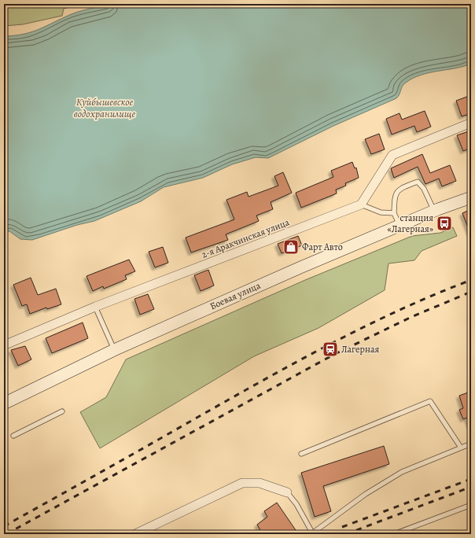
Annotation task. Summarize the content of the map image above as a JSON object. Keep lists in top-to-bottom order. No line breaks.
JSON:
{"streets":{"main road":["Боевая улица"],"street":["2-я Аракчинская улица"]},"water":["Куйбышевское водохранилище"],"places":{"bus stop":["станция «Лагерная»"],"shop":["Фарт Авто"],"station":["Лагерная"]}}
